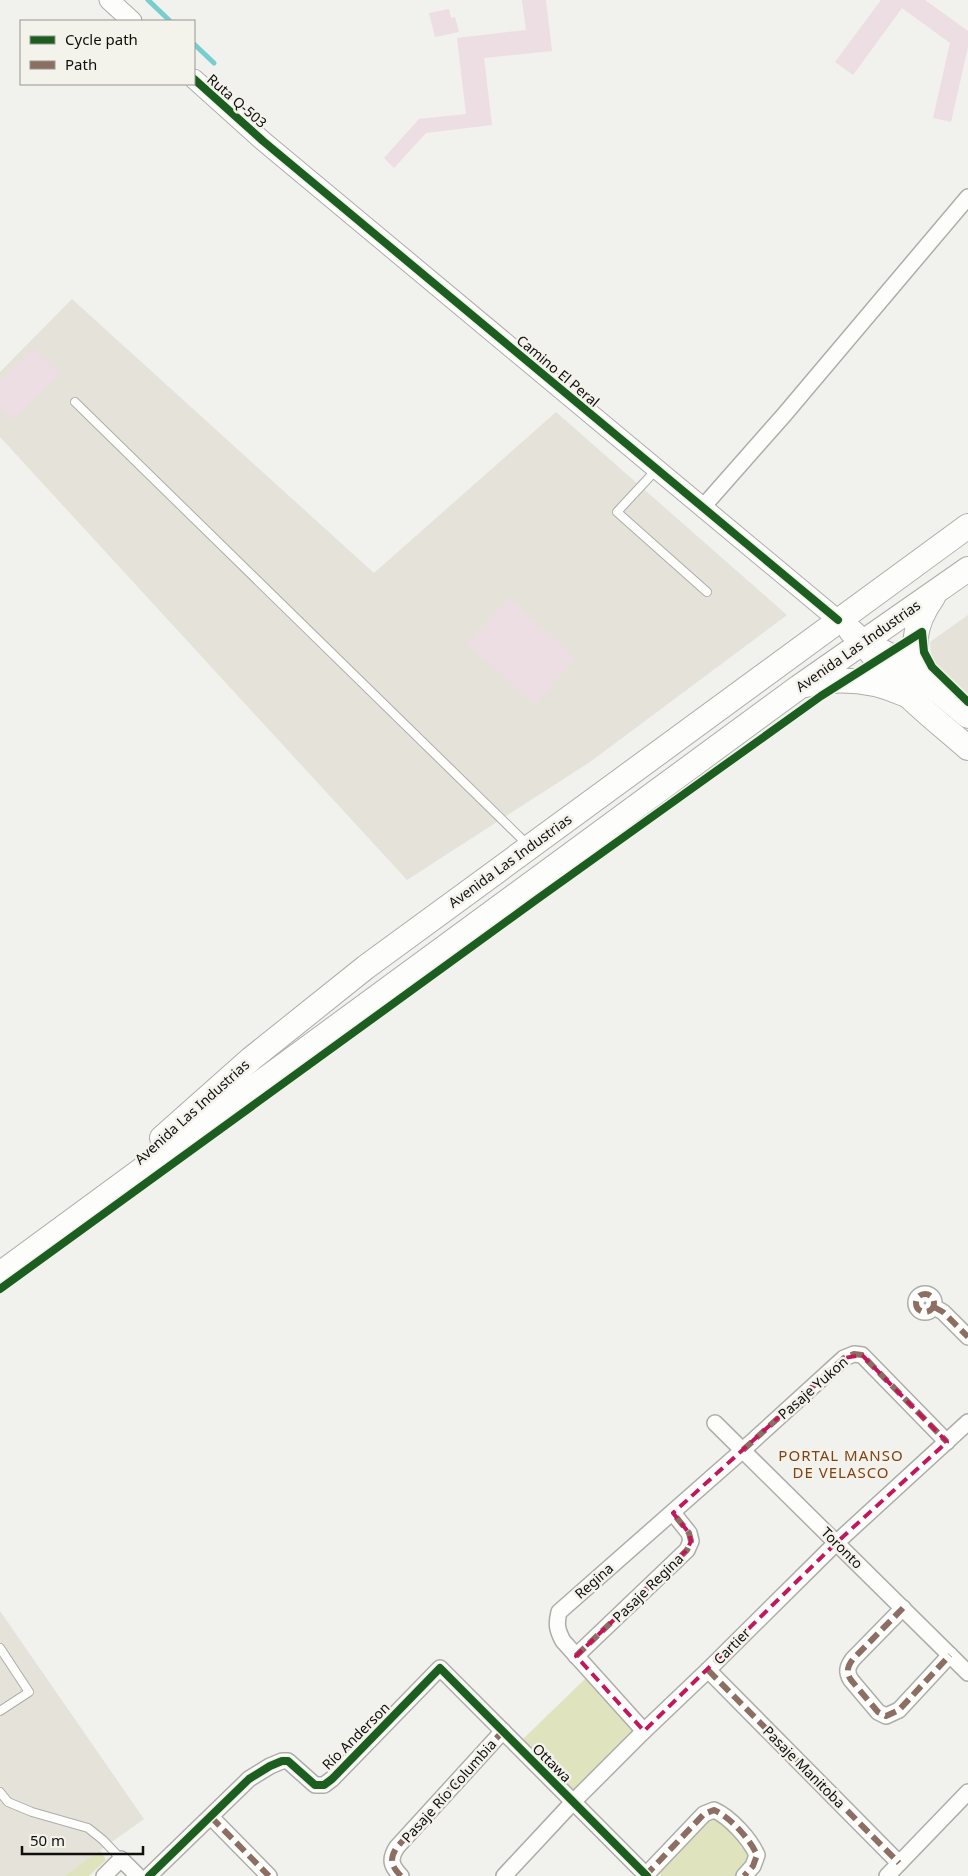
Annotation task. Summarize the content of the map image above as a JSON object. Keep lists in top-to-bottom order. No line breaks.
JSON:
{"streets":{"main road":["Avenida Las Industrias"],"street":["Ruta Q-503","Camino El Peral","Pasaje Yukon","Toronto","Regina","Pasaje Regina","Cartier","Río Anderson","Ottawa","Pasaje Manitoba","Pasaje Río Columbia"]},"crossings":[["Ruta Q-503","Camino El Peral"],["Camino El Peral","Avenida Las Industrias"],["Pasaje Yukon","Toronto"],["Pasaje Yukon","Regina"],["Pasaje Yukon","Cartier"],["Toronto","Regina"],["Toronto","Cartier"],["Regina","Pasaje Regina"],["Regina","Cartier"],["Cartier","Ottawa"],["Cartier","Pasaje Manitoba"],["Río Anderson","Ottawa"],["Ottawa","Pasaje Río Columbia"]],"districts":["PORTAL MANSO DE VELASCO"],"legend":["Cycle path","Path"],"scale_bar":"50 m"}
